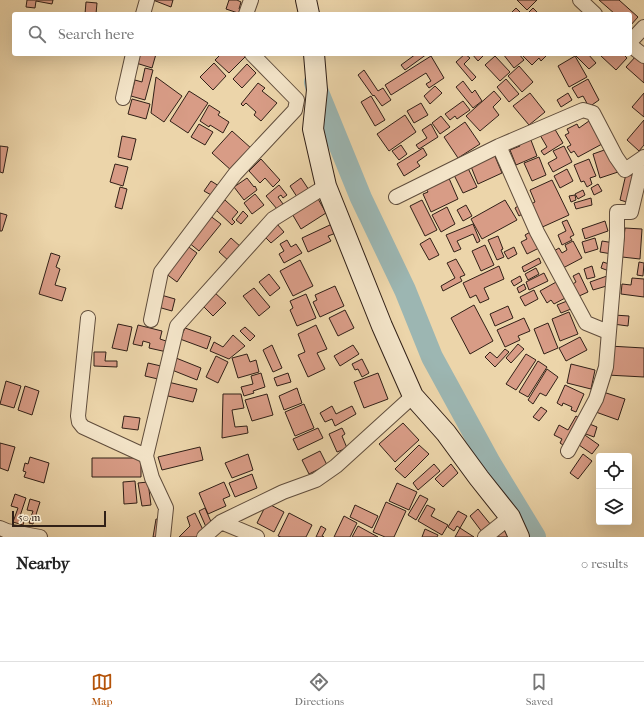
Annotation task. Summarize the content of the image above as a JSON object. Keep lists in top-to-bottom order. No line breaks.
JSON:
{"scale_bar":"50 m","page":{"search":"Search here","scale":"50 m","heading":["Nearby","0 results"],"nav":["Map","Directions","Saved"]}}
